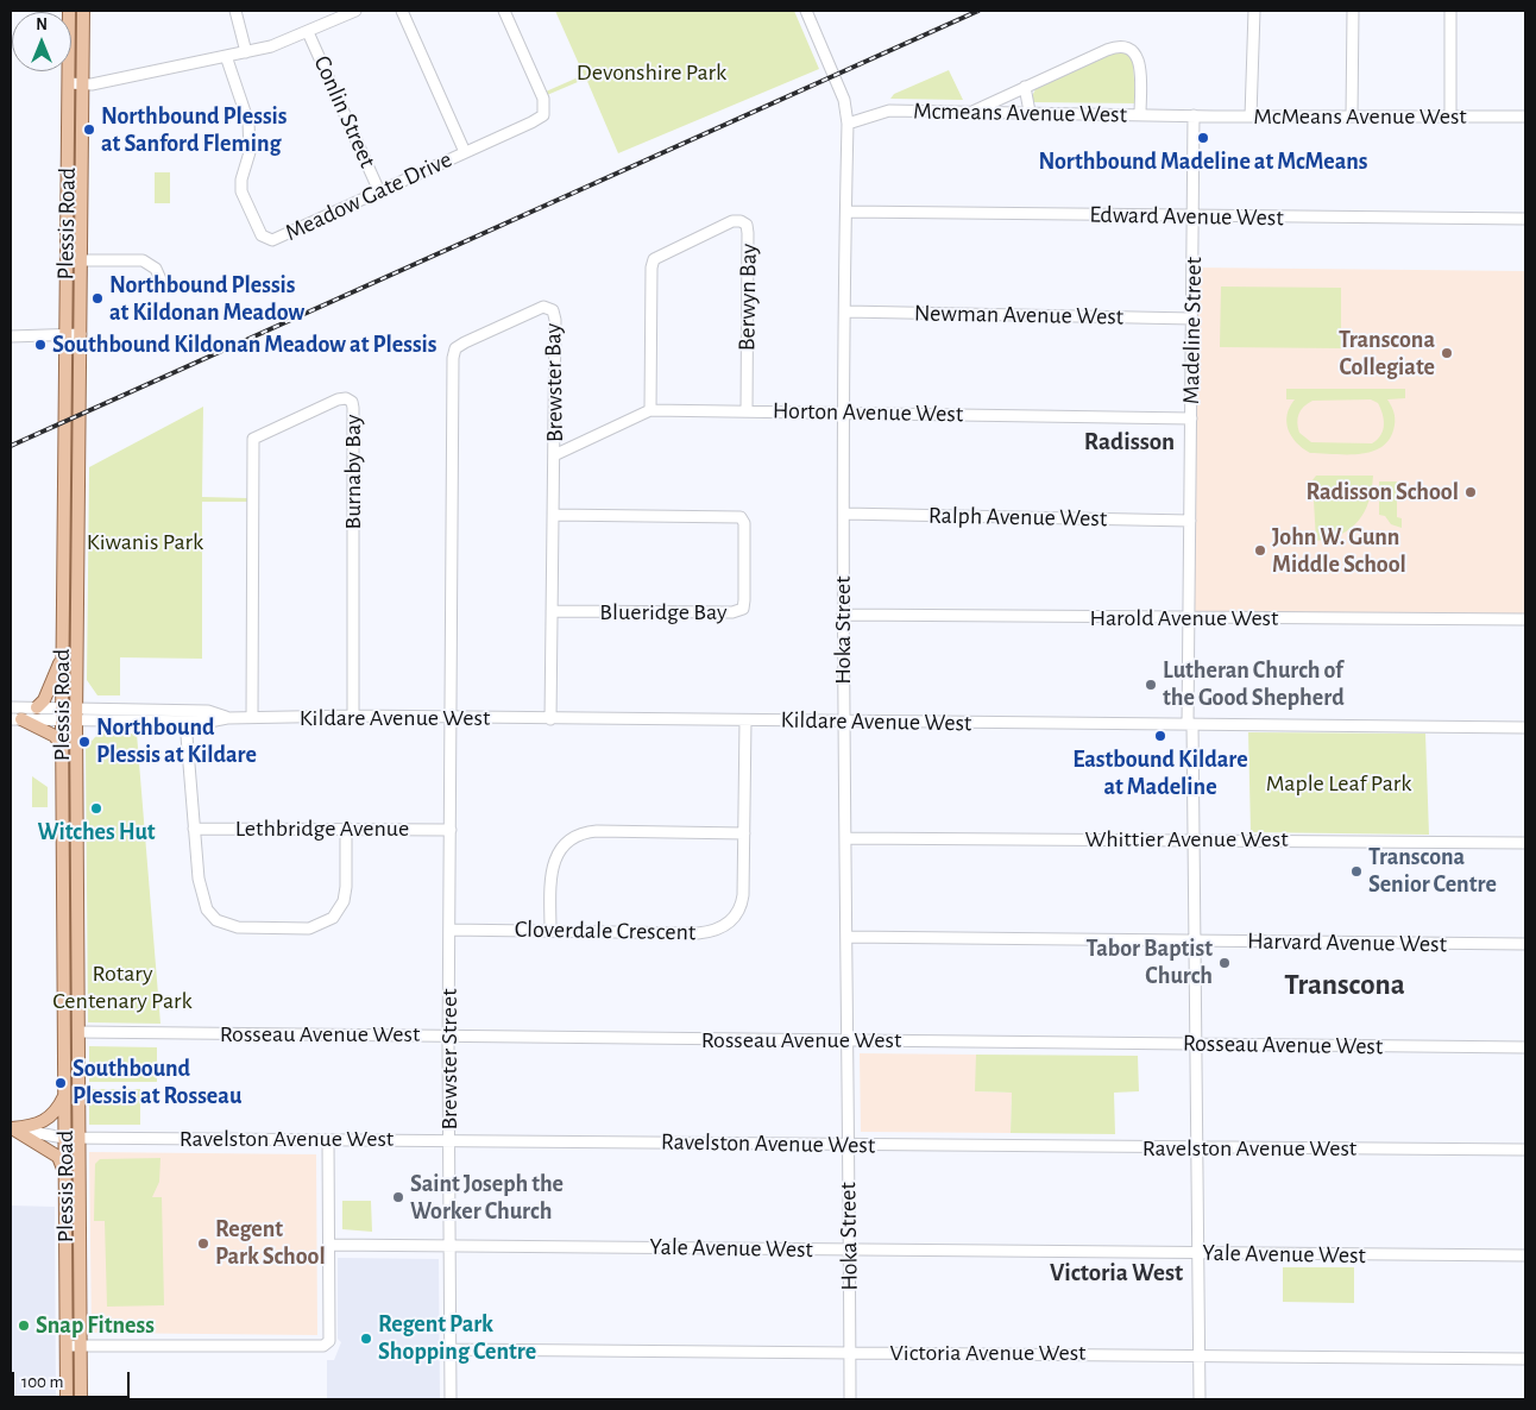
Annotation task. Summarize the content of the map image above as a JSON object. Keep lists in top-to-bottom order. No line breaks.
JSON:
{"streets":{"main road":["Plessis Road"],"street":["Conlin Street","Mcmeans Avenue West","McMeans Avenue West","Meadow Gate Drive","Edward Avenue West","Berwyn Bay","Newman Avenue West","Madeline Street","Brewster Bay","Horton Avenue West","Burnaby Bay","Ralph Avenue West","Blueridge Bay","Harold Avenue West","Hoka Street","Kildare Avenue West","Lethbridge Avenue","Whittier Avenue West","Cloverdale Crescent","Harvard Avenue West","Rosseau Avenue West","Brewster Street","Ravelston Avenue West","Yale Avenue West","Victoria Avenue West"]},"crossings":[["Conlin Street","Meadow Gate Drive"],["Mcmeans Avenue West","McMeans Avenue West"],["Mcmeans Avenue West","Madeline Street"],["Mcmeans Avenue West","Hoka Street"],["McMeans Avenue West","Madeline Street"],["Edward Avenue West","Madeline Street"],["Edward Avenue West","Hoka Street"],["Plessis Road","Kildare Avenue West"],["Plessis Road","Rosseau Avenue West"],["Plessis Road","Ravelston Avenue West"],["Berwyn Bay","Horton Avenue West"],["Newman Avenue West","Madeline Street"],["Newman Avenue West","Hoka Street"],["Madeline Street","Horton Avenue West"],["Madeline Street","Ralph Avenue West"],["Madeline Street","Harold Avenue West"],["Madeline Street","Kildare Avenue West"],["Madeline Street","Whittier Avenue West"],["Madeline Street","Harvard Avenue West"],["Madeline Street","Rosseau Avenue West"],["Madeline Street","Ravelston Avenue West"],["Madeline Street","Yale Avenue West"],["Madeline Street","Victoria Avenue West"],["Brewster Bay","Horton Avenue West"],["Brewster Bay","Blueridge Bay"],["Brewster Bay","Kildare Avenue West"],["Brewster Bay","Brewster Street"],["Horton Avenue West","Hoka Street"],["Burnaby Bay","Kildare Avenue West"],["Ralph Avenue West","Hoka Street"],["Harold Avenue West","Hoka Street"],["Hoka Street","Kildare Avenue West"],["Hoka Street","Whittier Avenue West"],["Hoka Street","Harvard Avenue West"],["Hoka Street","Rosseau Avenue West"],["Hoka Street","Ravelston Avenue West"],["Hoka Street","Yale Avenue West"],["Hoka Street","Victoria Avenue West"],["Kildare Avenue West","Cloverdale Crescent"],["Kildare Avenue West","Brewster Street"],["Lethbridge Avenue","Brewster Street"],["Cloverdale Crescent","Brewster Street"],["Rosseau Avenue West","Brewster Street"],["Brewster Street","Ravelston Avenue West"],["Brewster Street","Yale Avenue West"],["Brewster Street","Victoria Avenue West"]],"districts":["Radisson","Transcona","Victoria West"],"parks":["Devonshire Park","Kiwanis Park","Maple Leaf Park","Rotary Centenary Park"],"places":["Northbound Plessis at Sanford Fleming","Northbound Madeline at McMeans","Northbound Plessis at Kildonan Meadow","Southbound Kildonan Meadow at Plessis","Transcona Collegiate","Radisson School","John W. Gunn Middle School","Lutheran Church of the Good Shepherd","Eastbound Kildare at Madeline","Northbound Plessis at Kildare","Witches Hut","Transcona Senior Centre","Tabor Baptist Church","Southbound Plessis at Rosseau","Saint Joseph the Worker Church","Regent Park School","Snap Fitness","Regent Park Shopping Centre"],"scale_bar":"100 m","north":"top"}
